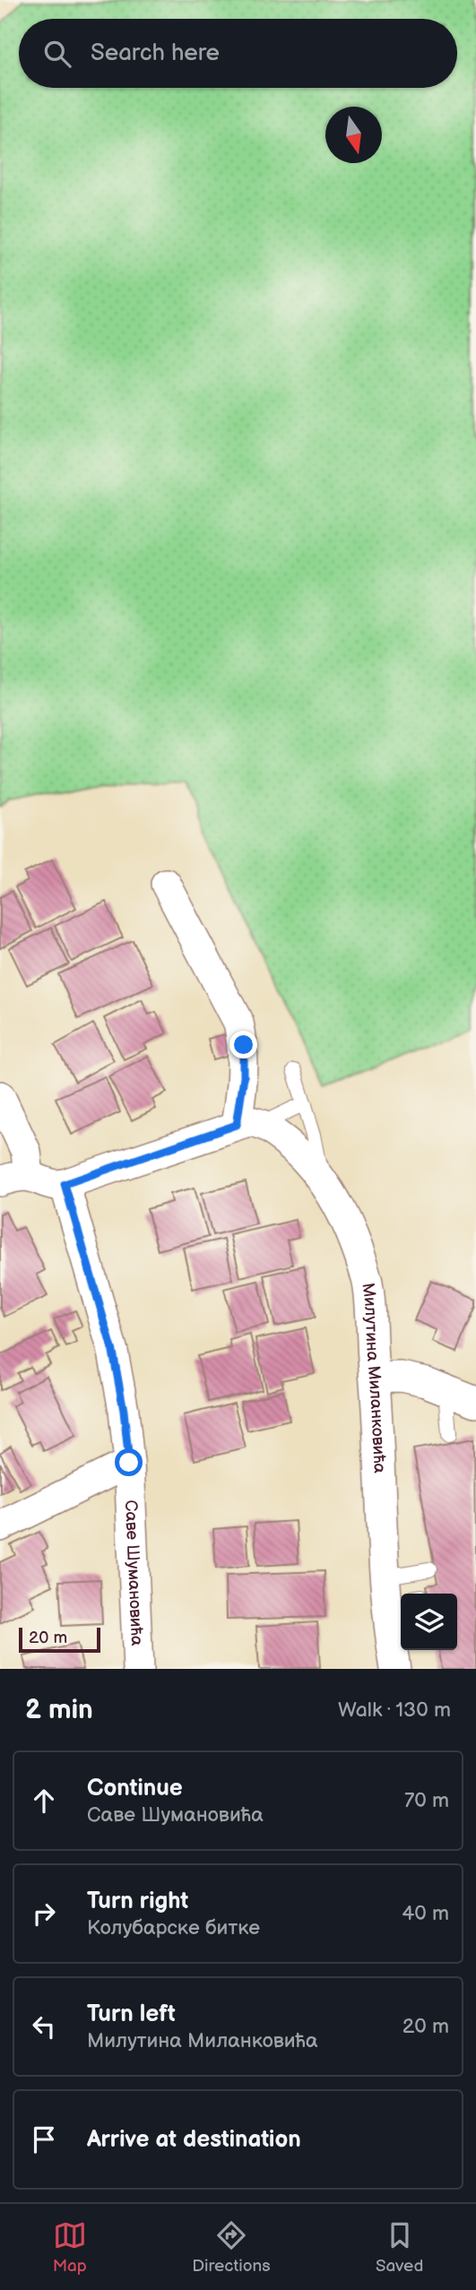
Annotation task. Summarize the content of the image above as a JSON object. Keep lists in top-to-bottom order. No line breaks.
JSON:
{"streets":{"street":["Милутина Миланковића","Саве Шумановића"]},"scale_bar":"20 m","north":"bottom","page":{"search":"Search here","scale":"20 m","heading":["2 min","Walk · 130 m"],"list":[["Continue","Саве Шумановића","70 m"],["Turn right","Колубарске битке","40 m"],["Turn left","Милутина Миланковића","20 m"],"Arrive at destination"],"nav":["Map","Directions","Saved"]}}
